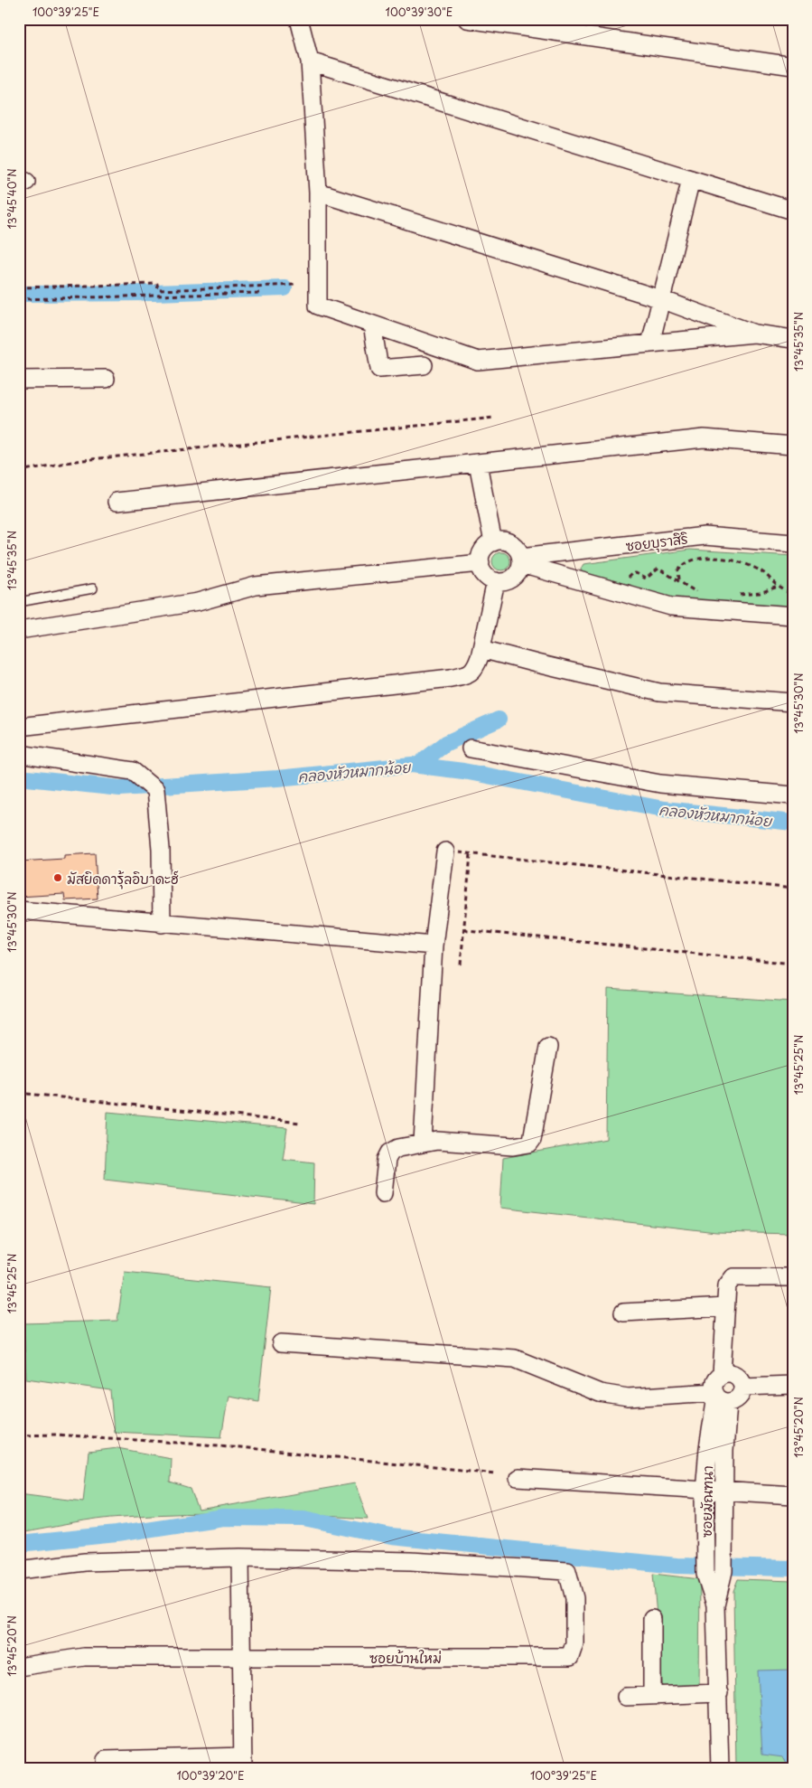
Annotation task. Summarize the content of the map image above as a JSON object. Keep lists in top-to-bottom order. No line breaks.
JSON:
{"streets":{"street":["ซอยบุราสิริ","ซอยมัณฑนา","ซอยบ้านใหม่"]},"water":["คลองหัวหมากน้อย"],"places":["มัสยิดดารุ้ลอิบาดะฮ์"],"coordinates":["100°39'25\"E","100°39'30\"E","13°45'40\"N","13°45'35\"N","13°45'30\"N","13°45'25\"N","13°45'20\"N","100°39'20\"E"]}
